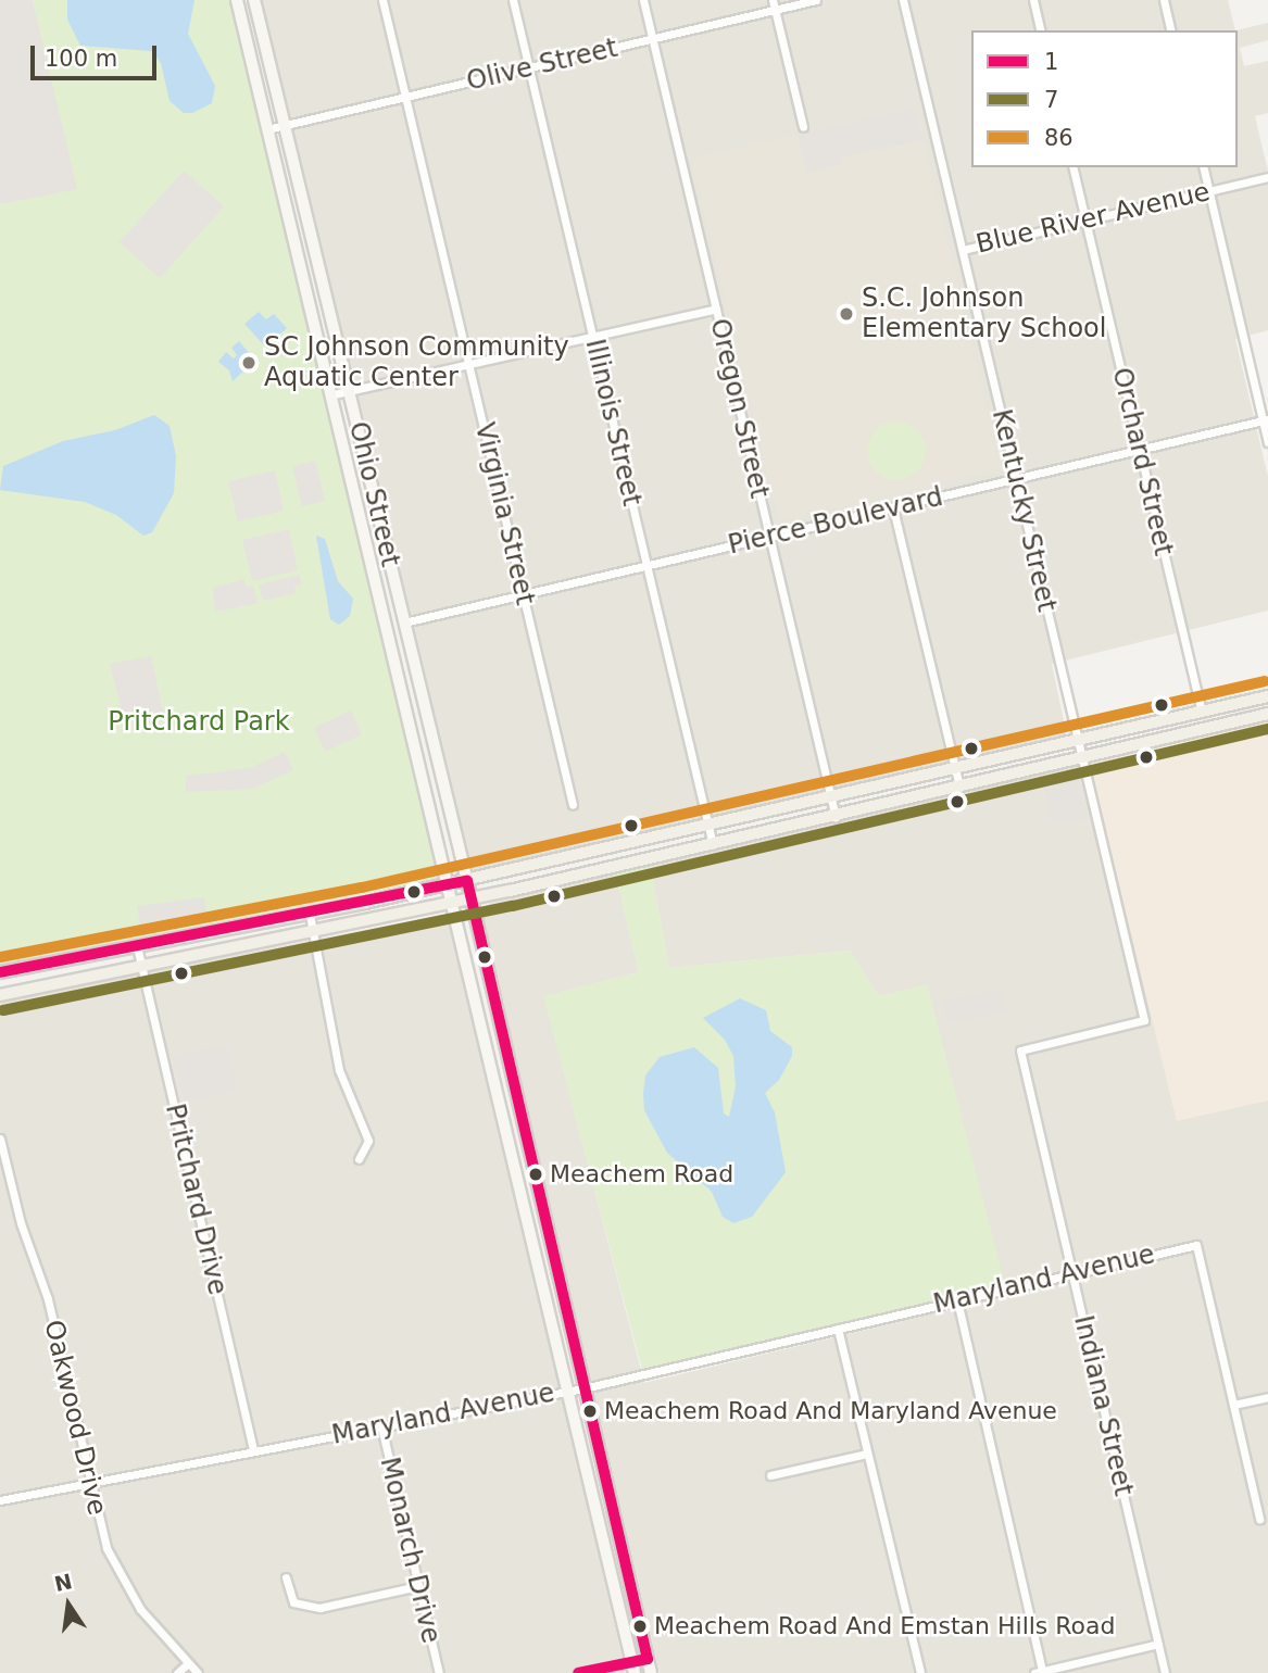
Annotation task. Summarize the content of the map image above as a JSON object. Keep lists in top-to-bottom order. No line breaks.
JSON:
{"streets":{"street":["Olive Street","Blue River Avenue","Oregon Street","Illinois Street","Orchard Street","Ohio Street","Kentucky Street","Virginia Street","Pierce Boulevard","Pritchard Drive","Maryland Avenue","Indiana Street","Oakwood Drive","Monarch Drive"]},"crossings":[["Olive Street","Oregon Street"],["Olive Street","Illinois Street"],["Olive Street","Ohio Street"],["Olive Street","Virginia Street"],["Blue River Avenue","Orchard Street"],["Blue River Avenue","Kentucky Street"],["Oregon Street","Pierce Boulevard"],["Illinois Street","Pierce Boulevard"],["Orchard Street","Pierce Boulevard"],["Ohio Street","Pierce Boulevard"],["Kentucky Street","Pierce Boulevard"],["Kentucky Street","Indiana Street"],["Virginia Street","Pierce Boulevard"],["Pritchard Drive","Maryland Avenue"],["Maryland Avenue","Indiana Street"],["Maryland Avenue","Oakwood Drive"],["Maryland Avenue","Monarch Drive"]],"parks":["Pritchard Park"],"places":["S.C. Johnson Elementary School","SC Johnson Community Aquatic Center","Meachem Road","Meachem Road And Maryland Avenue","Meachem Road And Emstan Hills Road"],"lines":["transit line 86","transit line 7","transit line 1"],"legend":["1","7","86"],"scale_bar":"100 m","north":"top"}
